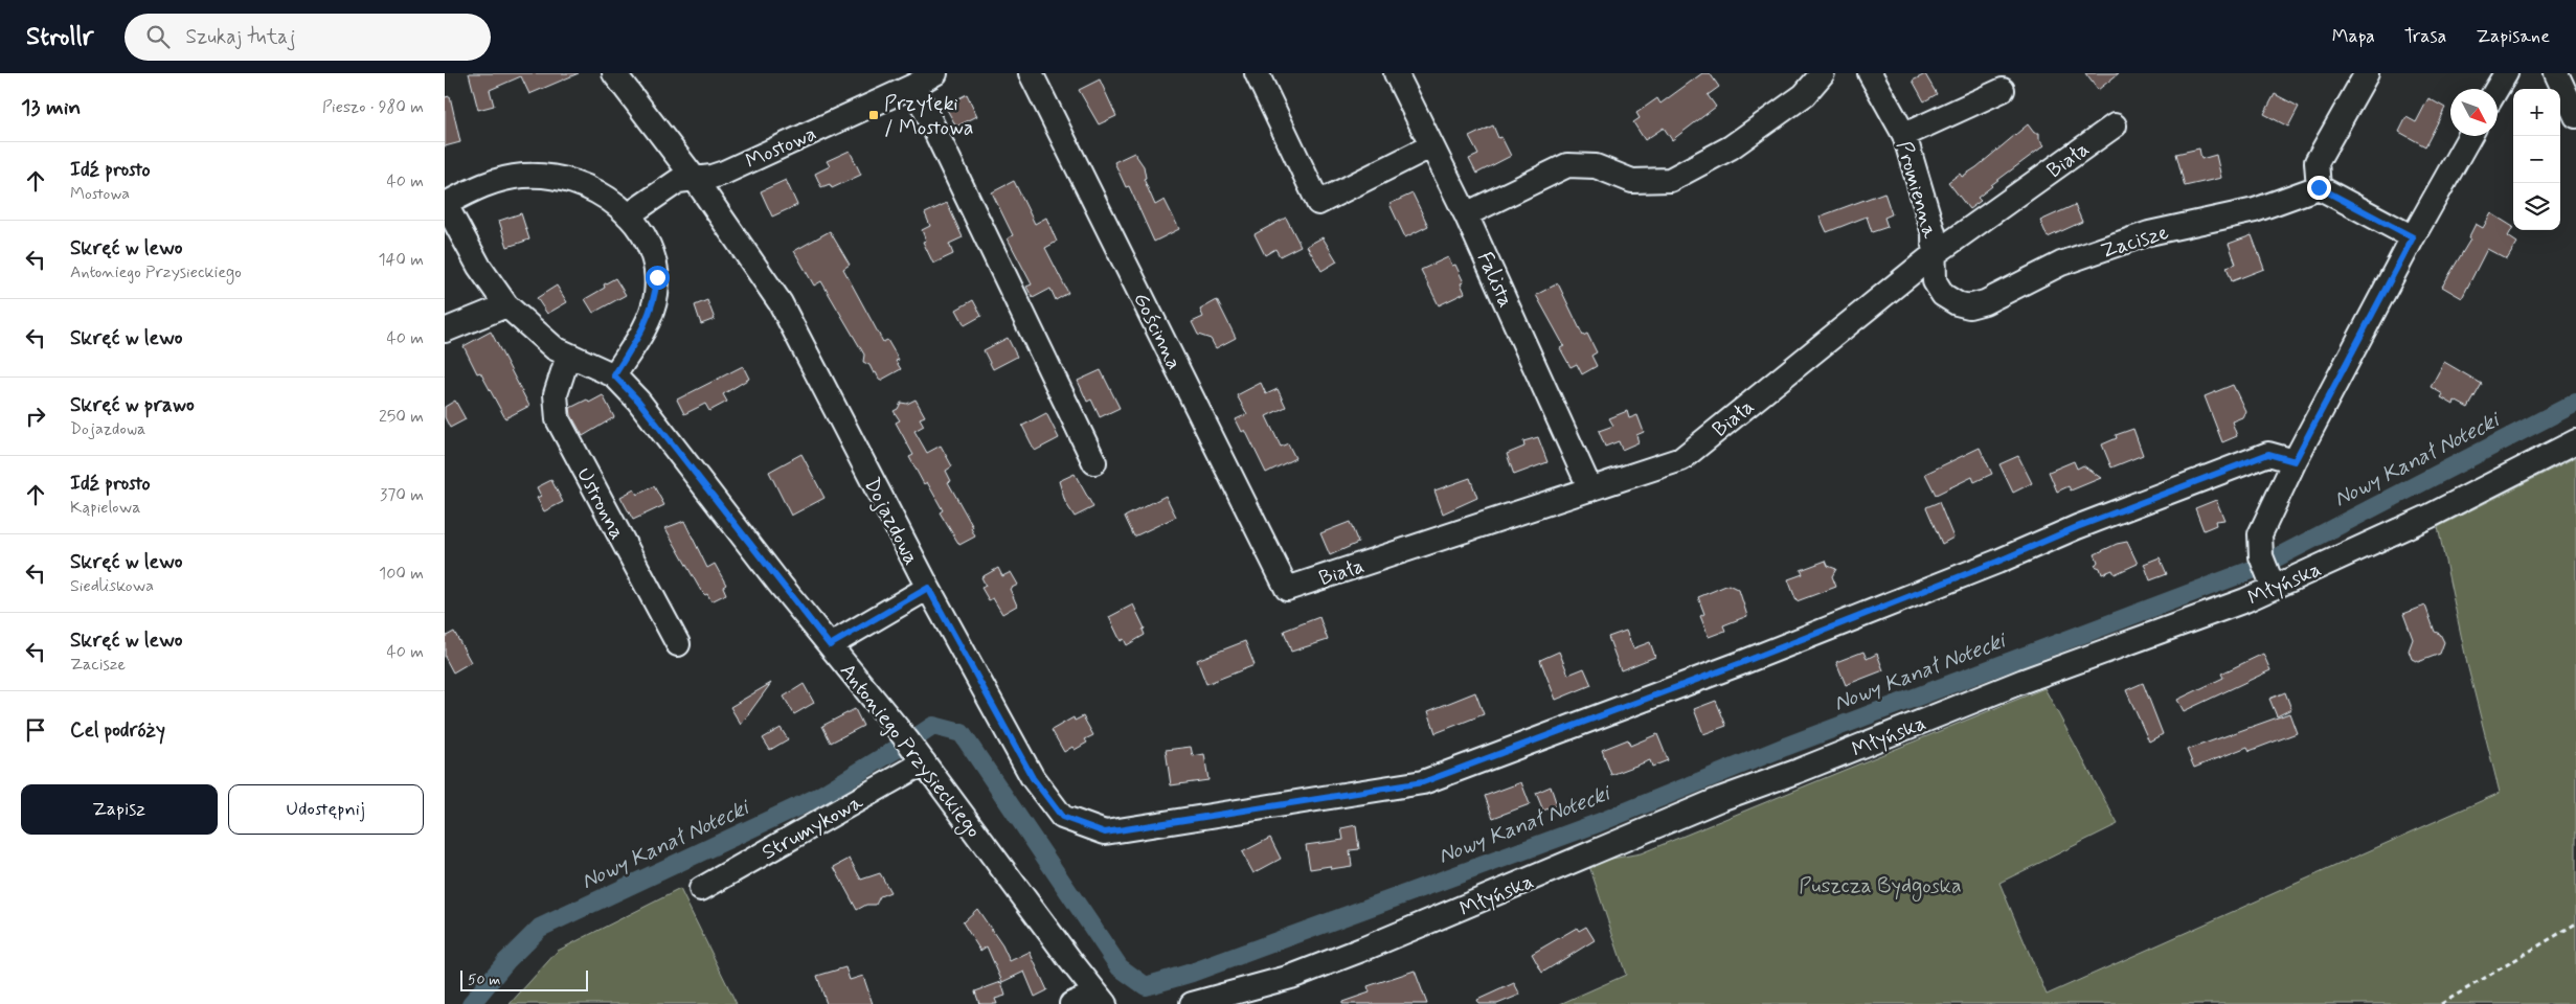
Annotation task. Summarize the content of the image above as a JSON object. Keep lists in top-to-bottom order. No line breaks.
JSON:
{"streets":{"street":["Mostowa","Biała","Promienna","Zacisze","Falista","Gościnna","Ustronna","Dojazdowa","Młyńska","Antoniego Przysieckiego","Strumykowa"]},"crossings":[["Mostowa","Dojazdowa"],["Biała","Promienna"],["Biała","Falista"],["Biała","Gościnna"],["Promienna","Zacisze"],["Ustronna","Antoniego Przysieckiego"],["Antoniego Przysieckiego","Strumykowa"]],"water":["Nowy Kanał Notecki"],"parks":["Puszcza Bydgoska"],"places":{"transit":["Przyłęki / Mostowa"]},"scale_bar":"50 m","north":"bottom right","page":{"header":"Strollr","search":"Szukaj tutaj","nav":["Mapa","Trasa","Zapisane"],"heading":["13 min","Pieszo · 980 m"],"map_buttons":["+","−"],"list":[["Idź prosto","Mostowa","40 m"],["Skręć w lewo","Antoniego Przysieckiego","140 m"],["Skręć w lewo","40 m"],["Skręć w prawo","Dojazdowa","250 m"],["Idź prosto","Kąpielowa","370 m"],["Skręć w lewo","Siedliskowa","100 m"],["Skręć w lewo","Zacisze","40 m"],"Cel podróży"],"buttons":["Zapisz","Udostępnij"],"scale":"50 m"}}
